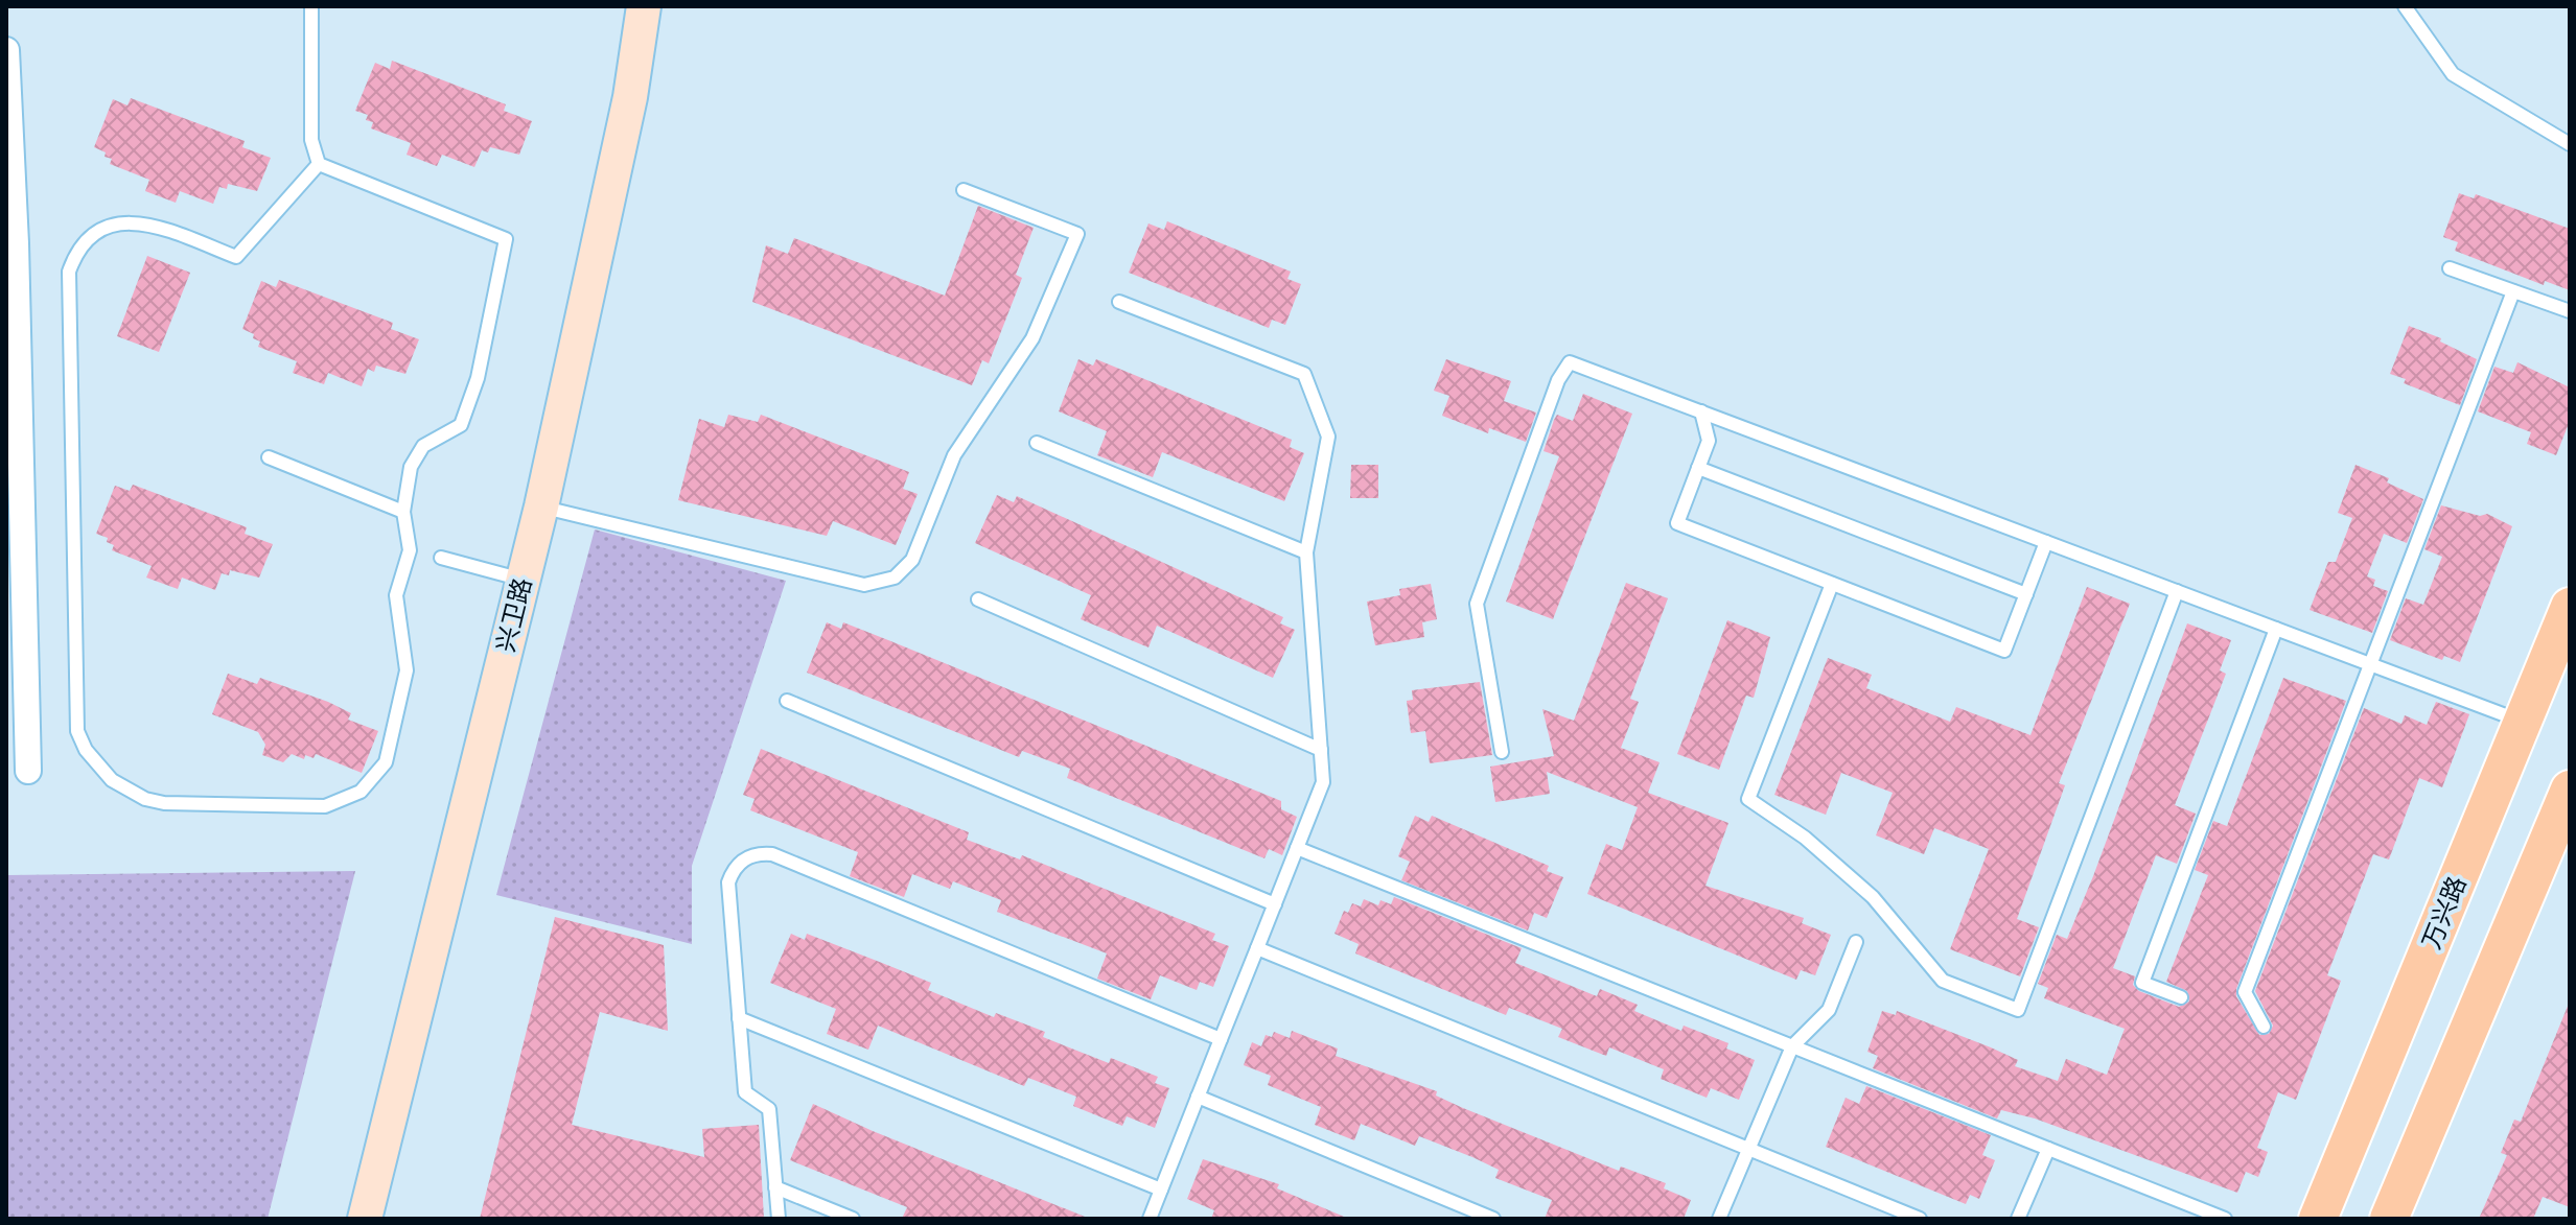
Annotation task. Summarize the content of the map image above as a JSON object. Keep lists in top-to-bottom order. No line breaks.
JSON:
{"streets":{"main road":["万兴路"],"street":["兴卫路"]}}
